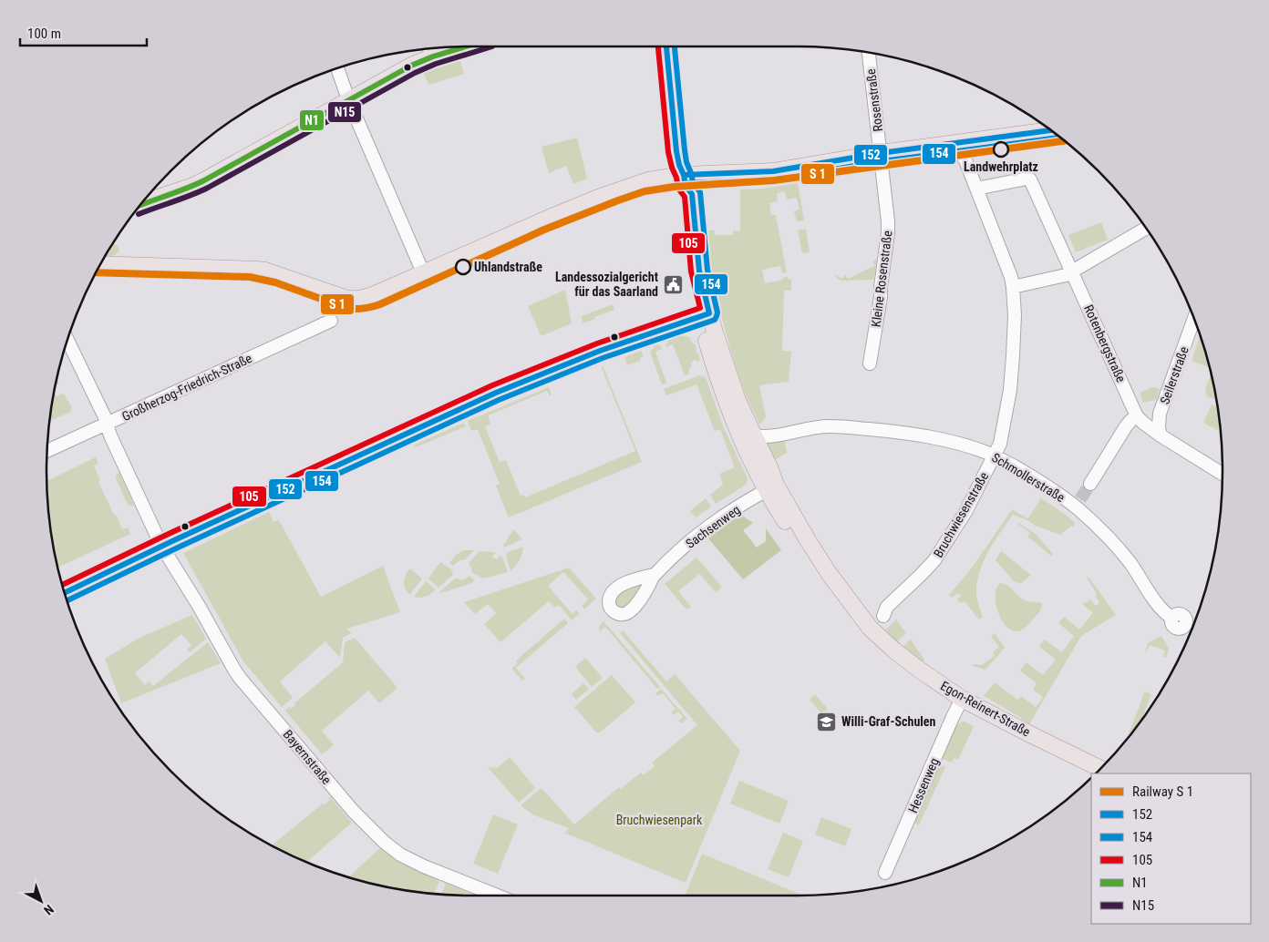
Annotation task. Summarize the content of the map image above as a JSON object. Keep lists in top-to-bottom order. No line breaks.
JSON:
{"streets":{"main road":["Egon-Reinert-Straße"],"street":["Rosenstraße","Kleine Rosenstraße","Rotenbergstraße","Seilerstraße","Großherzog-Friedrich-Straße","Schmollerstraße","Bruchwiesenstraße","Sachsenweg","Bayernstraße","Hessenweg"]},"crossings":[["Rosenstraße","Kleine Rosenstraße"],["Großherzog-Friedrich-Straße","Bayernstraße"],["Schmollerstraße","Bruchwiesenstraße"],["Schmollerstraße","Egon-Reinert-Straße"],["Sachsenweg","Egon-Reinert-Straße"],["Egon-Reinert-Straße","Hessenweg"]],"parks":["Bruchwiesenpark"],"places":{"other":["Landwehrplatz","Uhlandstraße"],"public building":["Landessozialgericht für das Saarland"],"school or university":["Willi-Graf-Schulen"]},"lines":["transit line 152","transit line 154","transit line 105","transit line N15","transit line N1"],"legend":["Railway S 1","152","154","105","N1","N15"],"scale_bar":"100 m","north":"bottom right"}
